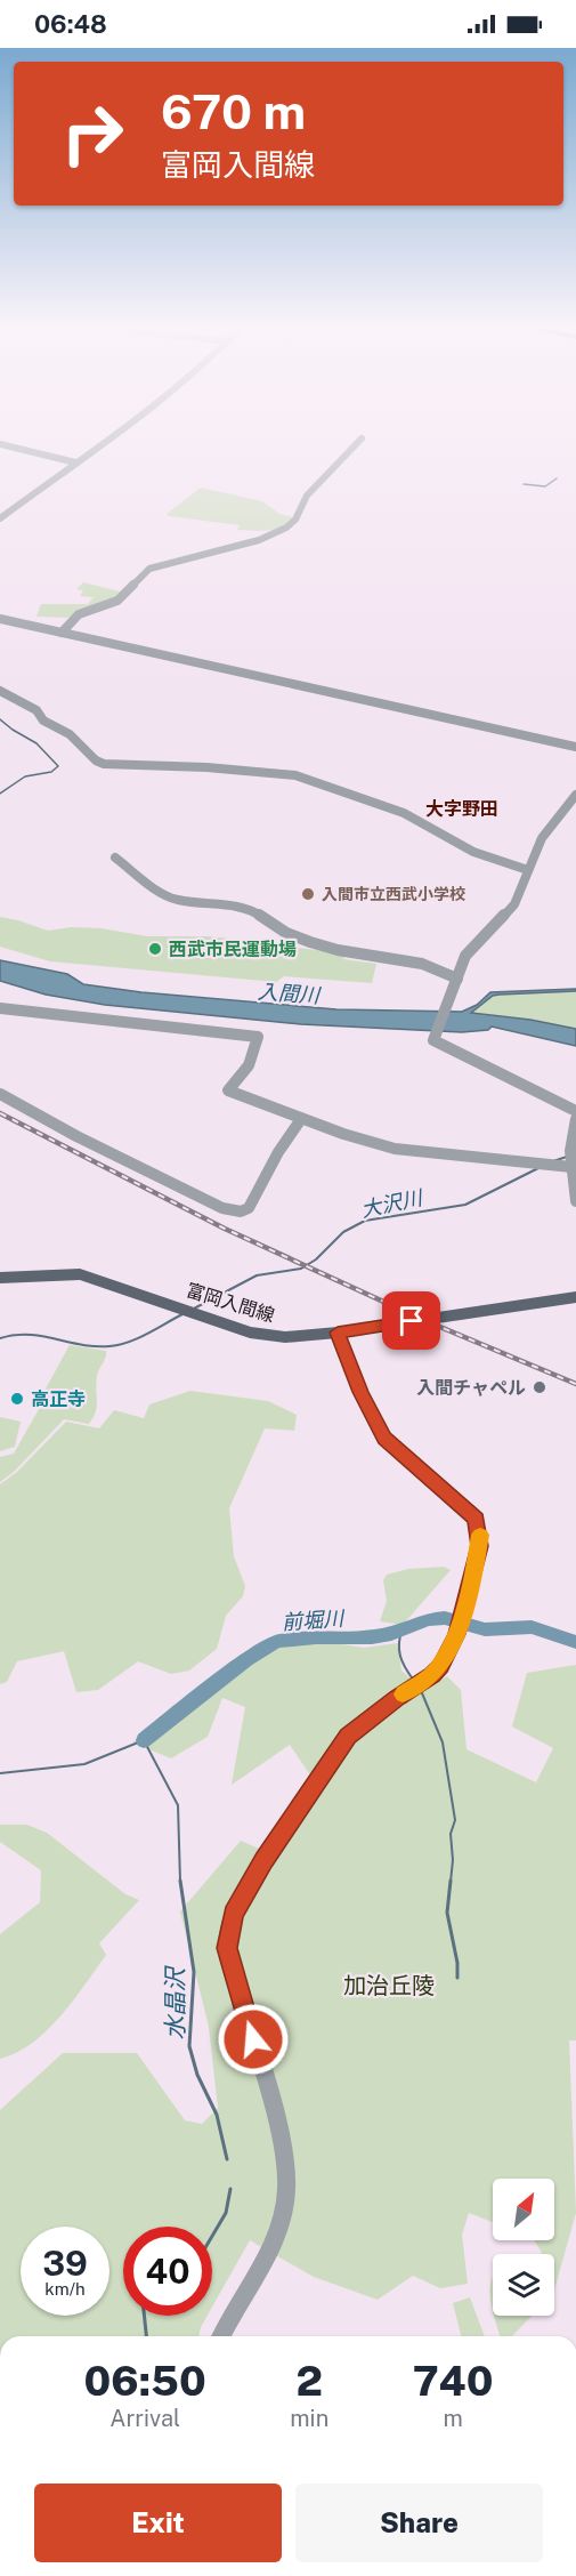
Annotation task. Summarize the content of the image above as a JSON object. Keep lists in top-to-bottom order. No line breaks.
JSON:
{"streets":{"main road":["富岡入間線"]},"districts":["大字野田"],"water":["入間川","大沢川","前堀川","水晶沢"],"parks":["加治丘陵"],"places":["入間市立西武小学校","西武市民運動場","入間チャペル","高正寺"],"north":"top right","page":{"status":"06:48","turn":["670 m","富岡入間線"],"speed":"39 km/h","limit":"40","eta":["06:50","Arrival","2","min","740","m"],"buttons":["Exit","Share"]}}
